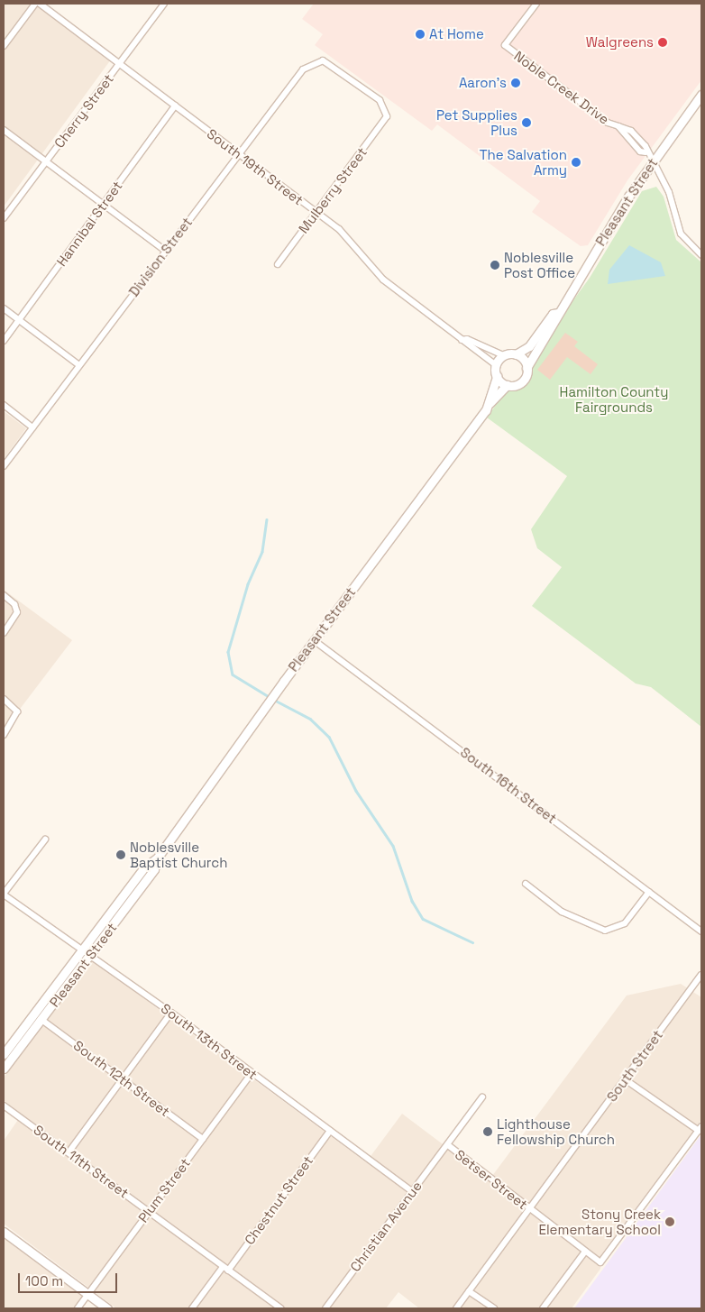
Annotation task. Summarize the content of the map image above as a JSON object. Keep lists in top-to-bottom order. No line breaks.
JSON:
{"streets":{"street":["Noble Creek Drive","Cherry Street","South 19th Street","Mulberry Street","Pleasant Street","Hannibal Street","Division Street","South 16th Street","South 13th Street","South Street","South 12th Street","South 11th Street","Setser Street","Plum Street","Chestnut Street","Christian Avenue"]},"crossings":[["Noble Creek Drive","Pleasant Street"],["Cherry Street","South 19th Street"],["South 19th Street","Mulberry Street"],["South 19th Street","Pleasant Street"],["South 19th Street","Hannibal Street"],["South 19th Street","Division Street"],["Mulberry Street","Division Street"],["Pleasant Street","South 16th Street"],["Pleasant Street","South 13th Street"],["Pleasant Street","South 12th Street"],["South 13th Street","Plum Street"],["South 13th Street","Chestnut Street"],["South 13th Street","Christian Avenue"],["South Street","Setser Street"],["South 12th Street","Plum Street"],["South 11th Street","Plum Street"],["South 11th Street","Chestnut Street"],["Setser Street","Christian Avenue"]],"parks":["Hamilton County Fairgrounds"],"places":["At Home","Walgreens","Aaron's","Pet Supplies Plus","The Salvation Army","Noblesville Post Office","Noblesville Baptist Church","Lighthouse Fellowship Church","Stony Creek Elementary School"],"scale_bar":"100 m"}
